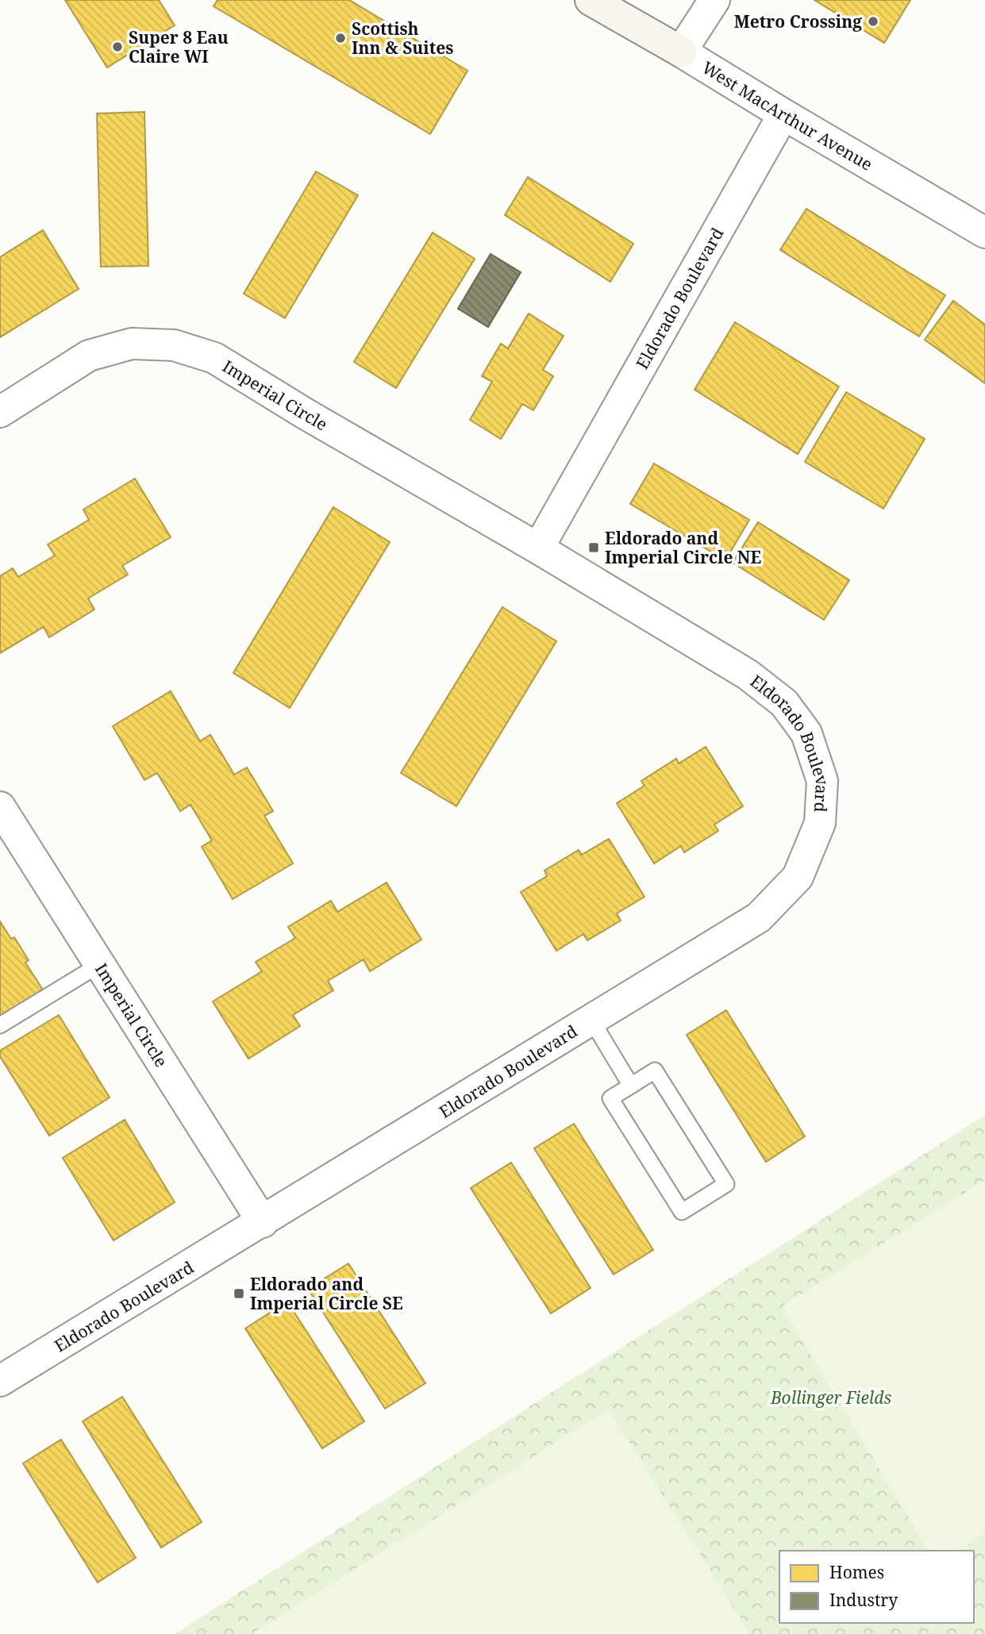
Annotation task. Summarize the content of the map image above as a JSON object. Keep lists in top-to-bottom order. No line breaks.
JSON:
{"streets":{"street":["West MacArthur Avenue","Eldorado Boulevard","Imperial Circle"]},"crossings":[["West MacArthur Avenue","Eldorado Boulevard"],["Eldorado Boulevard","Imperial Circle"]],"parks":["Bollinger Fields"],"places":{"other":["Metro Crossing","Scottish Inn & Suites","Super 8 Eau Claire WI"],"transit":["Eldorado and Imperial Circle NE","Eldorado and Imperial Circle SE"]},"legend":["Homes","Industry"]}
